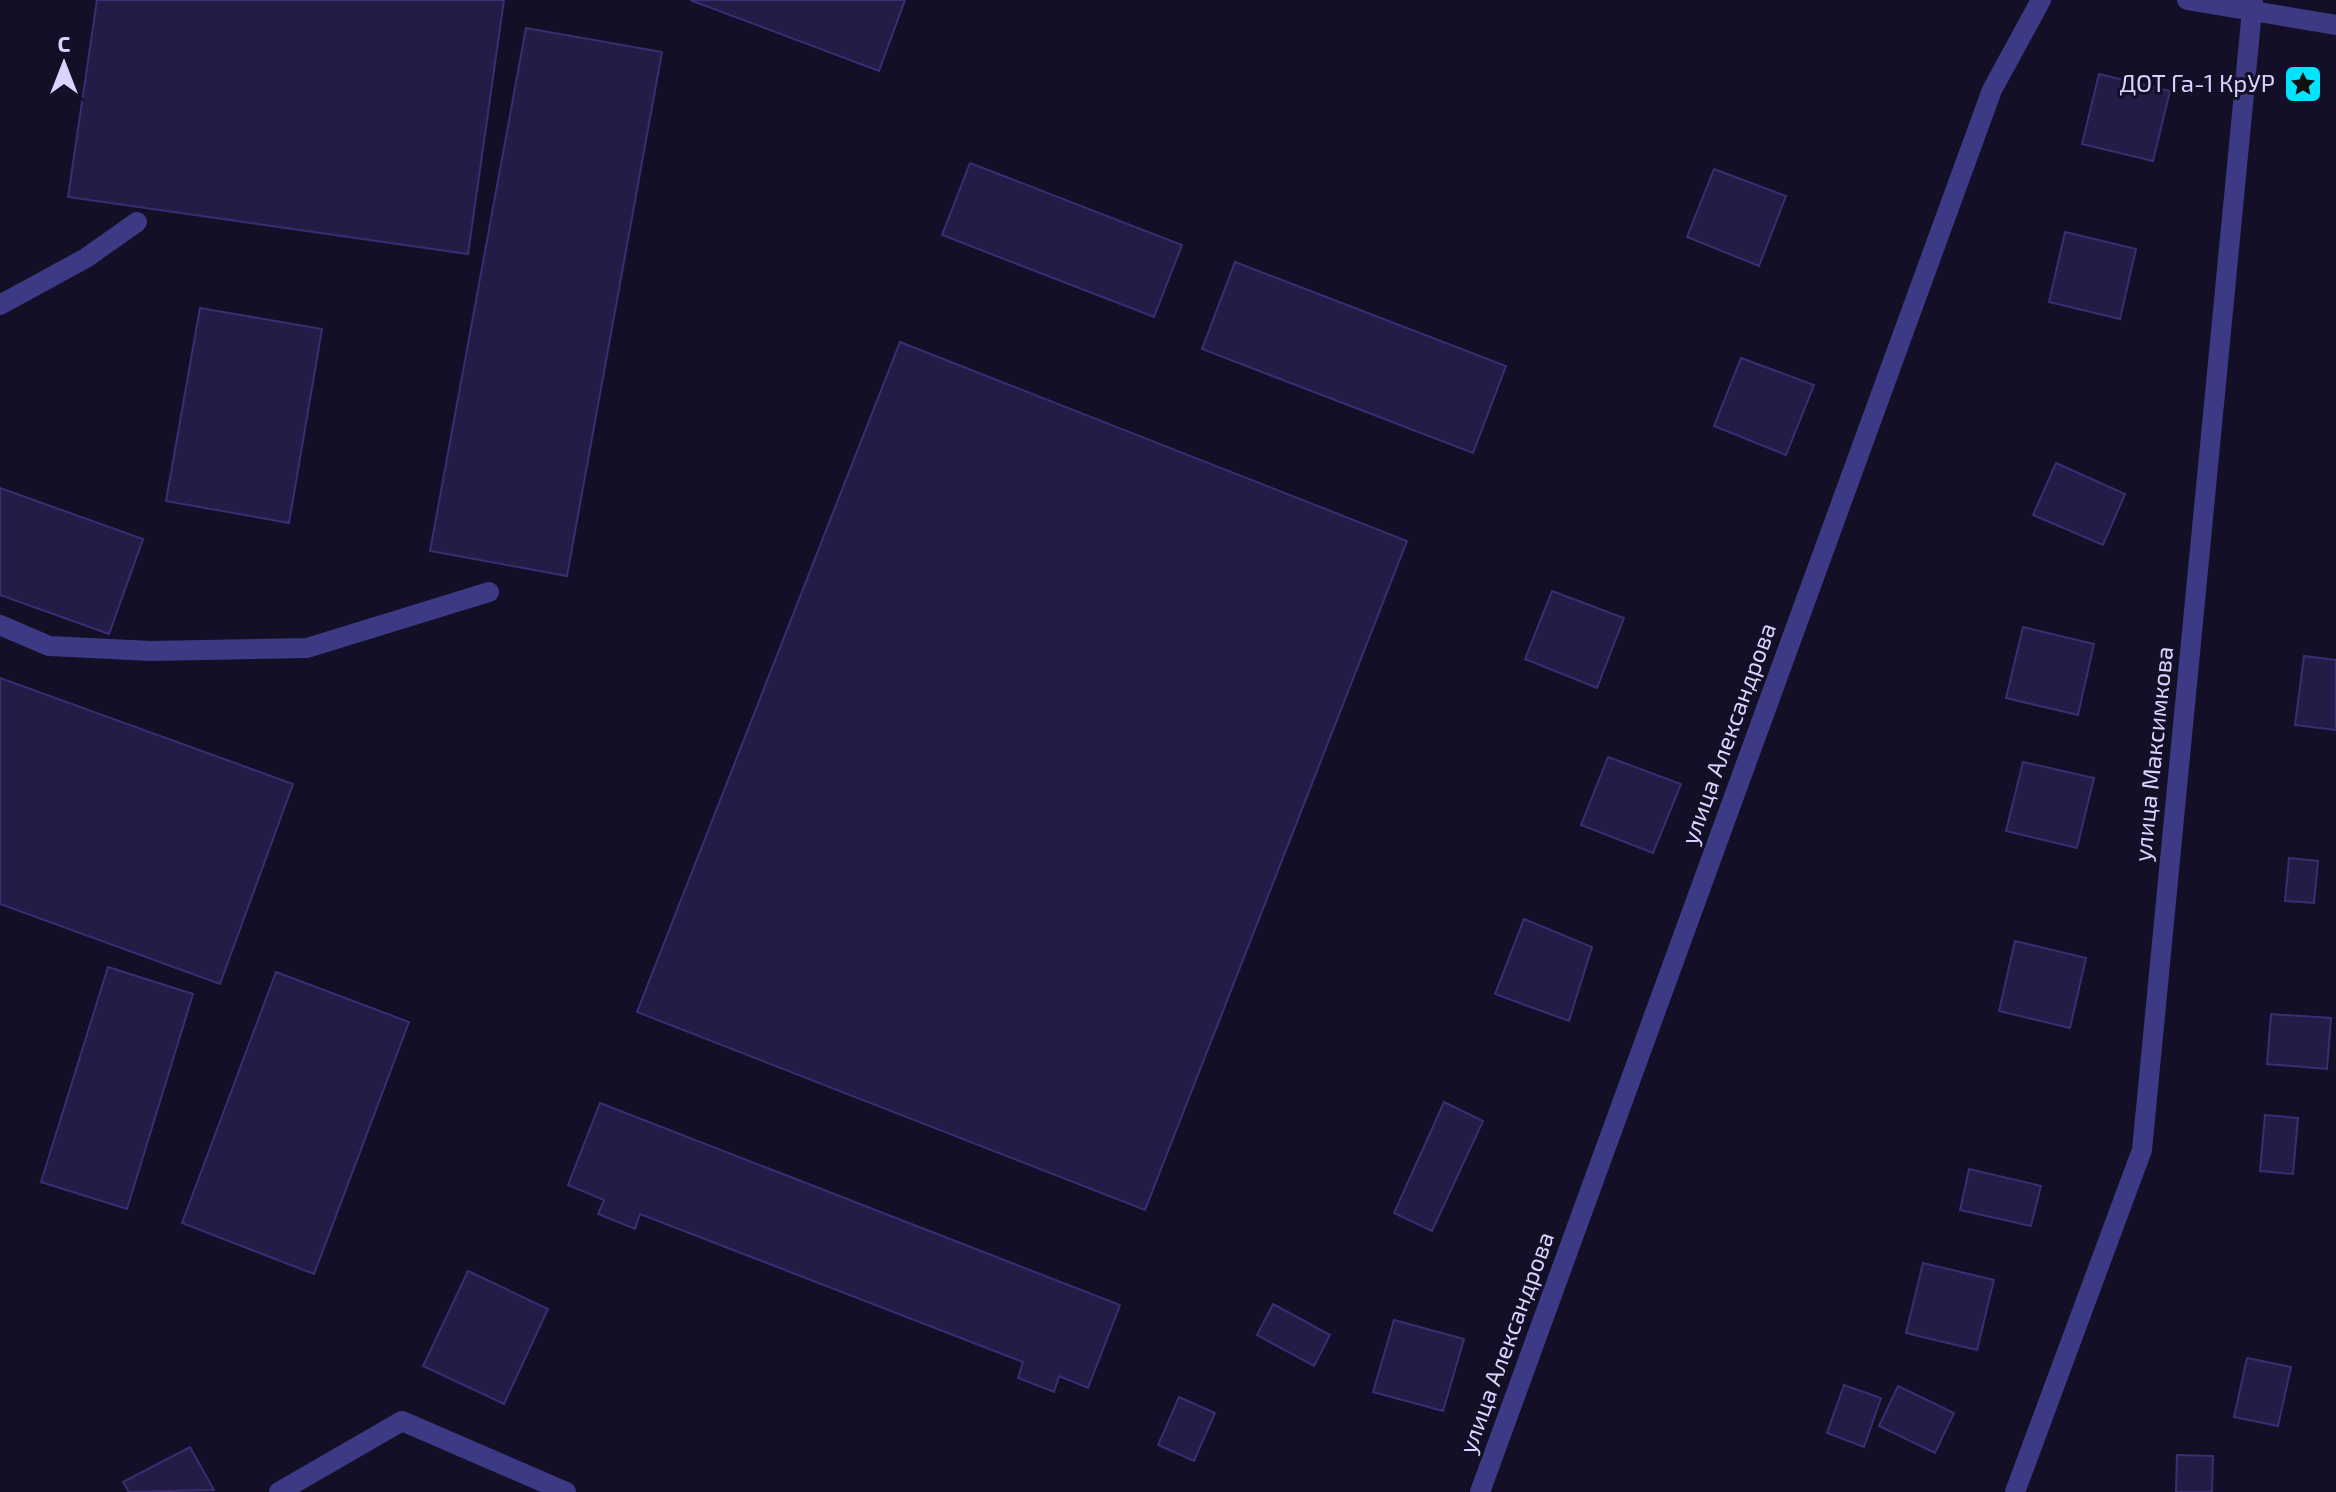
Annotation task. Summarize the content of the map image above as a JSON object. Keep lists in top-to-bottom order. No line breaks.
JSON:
{"streets":{"street":["улица Александрова","улица Максимкова"]},"places":{"place":["ДОТ Га-1 КрУР"]},"north":"top"}
